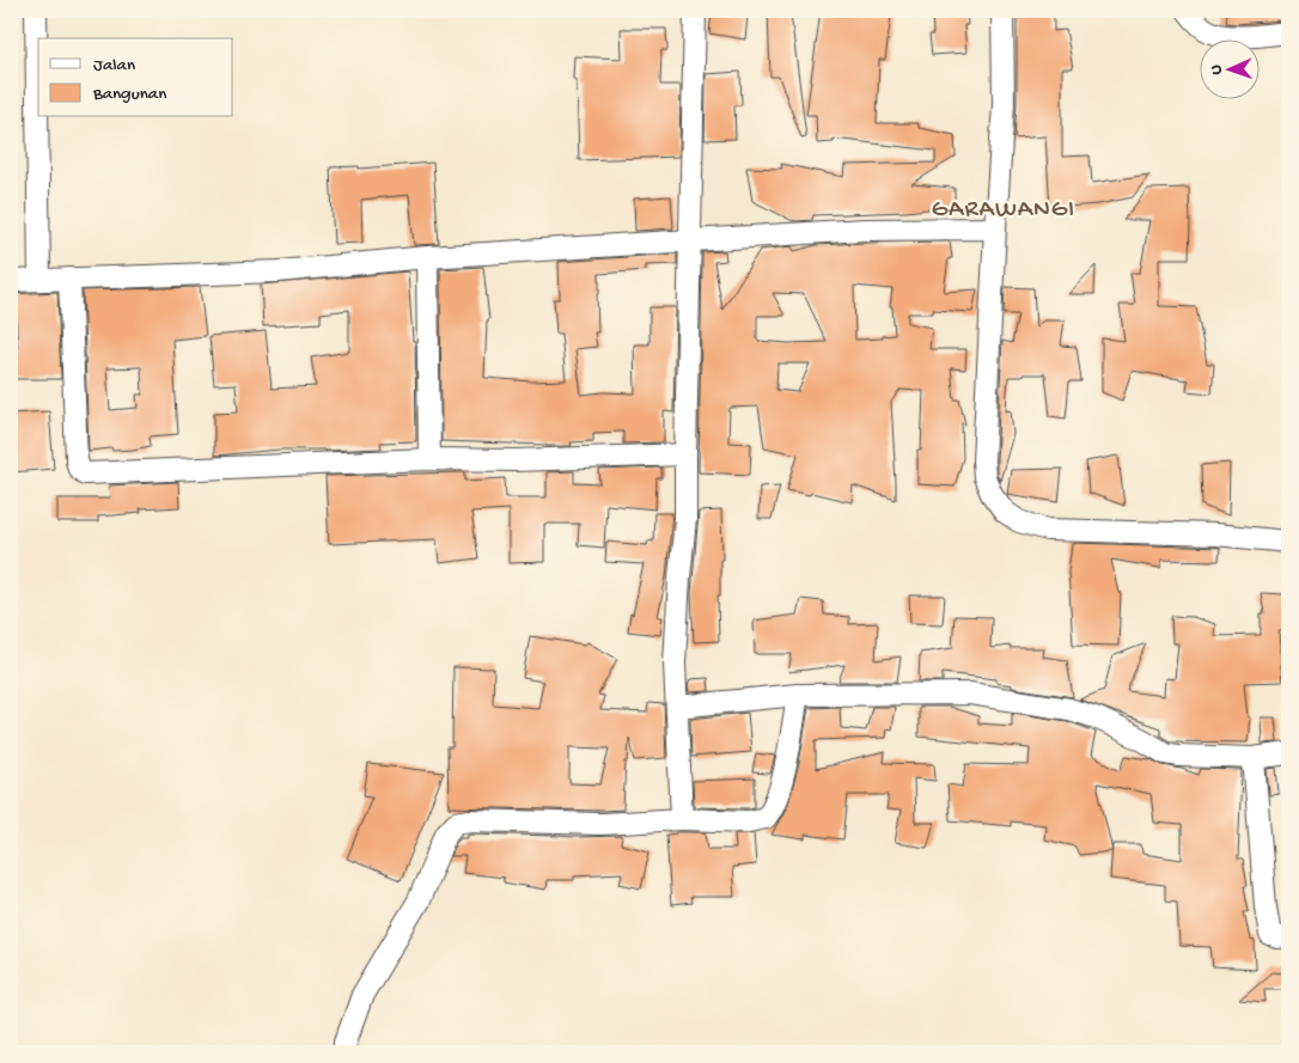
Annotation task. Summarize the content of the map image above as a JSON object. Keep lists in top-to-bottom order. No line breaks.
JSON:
{"districts":["GARAWANGI"],"legend":["Jalan","Bangunan"],"north":"left"}
